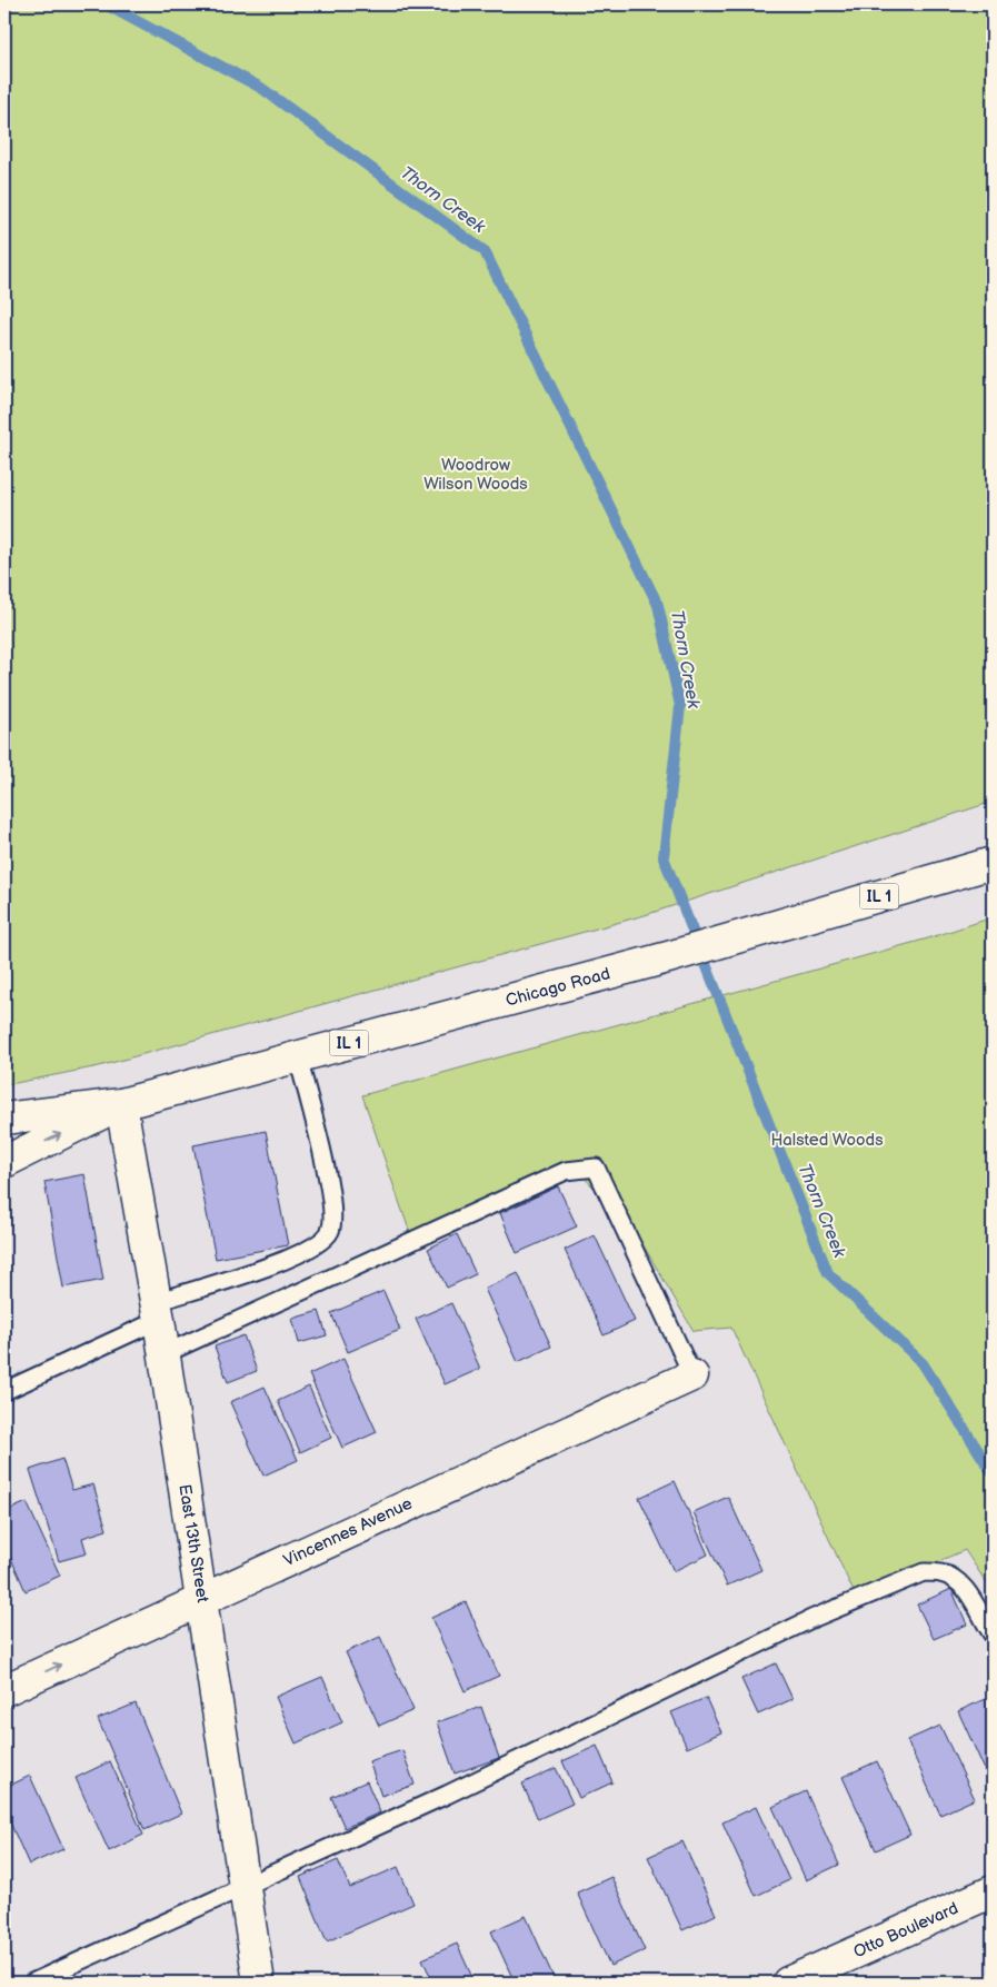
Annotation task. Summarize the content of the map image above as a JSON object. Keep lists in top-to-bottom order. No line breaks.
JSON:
{"streets":{"street":["IL 1","Chicago Road","Vincennes Avenue","East 13th Street","Otto Boulevard"]},"crossings":[["Chicago Road","East 13th Street"],["Vincennes Avenue","East 13th Street"]],"water":["Thorn Creek"],"parks":["Woodrow Wilson Woods","Halsted Woods"]}
